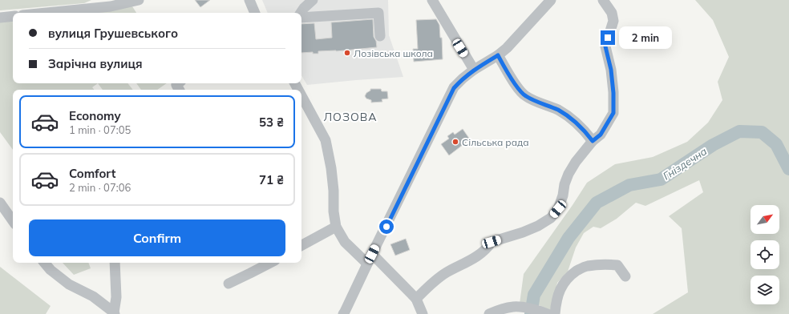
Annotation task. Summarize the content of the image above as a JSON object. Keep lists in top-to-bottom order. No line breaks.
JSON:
{"districts":["ЛОЗОВА"],"water":["Гніздечна"],"places":["Лозівська школа","Сільська рада"],"north":"top right","page":{"banner":["вулиця Грушевського","Зарічна вулиця"],"bubble":"2 min","list":[{"name":"Economy","note":"1 min · 07:05","value":"53 ₴"},{"name":"Comfort","note":"2 min · 07:06","value":"71 ₴"}],"buttons":"Confirm"}}
